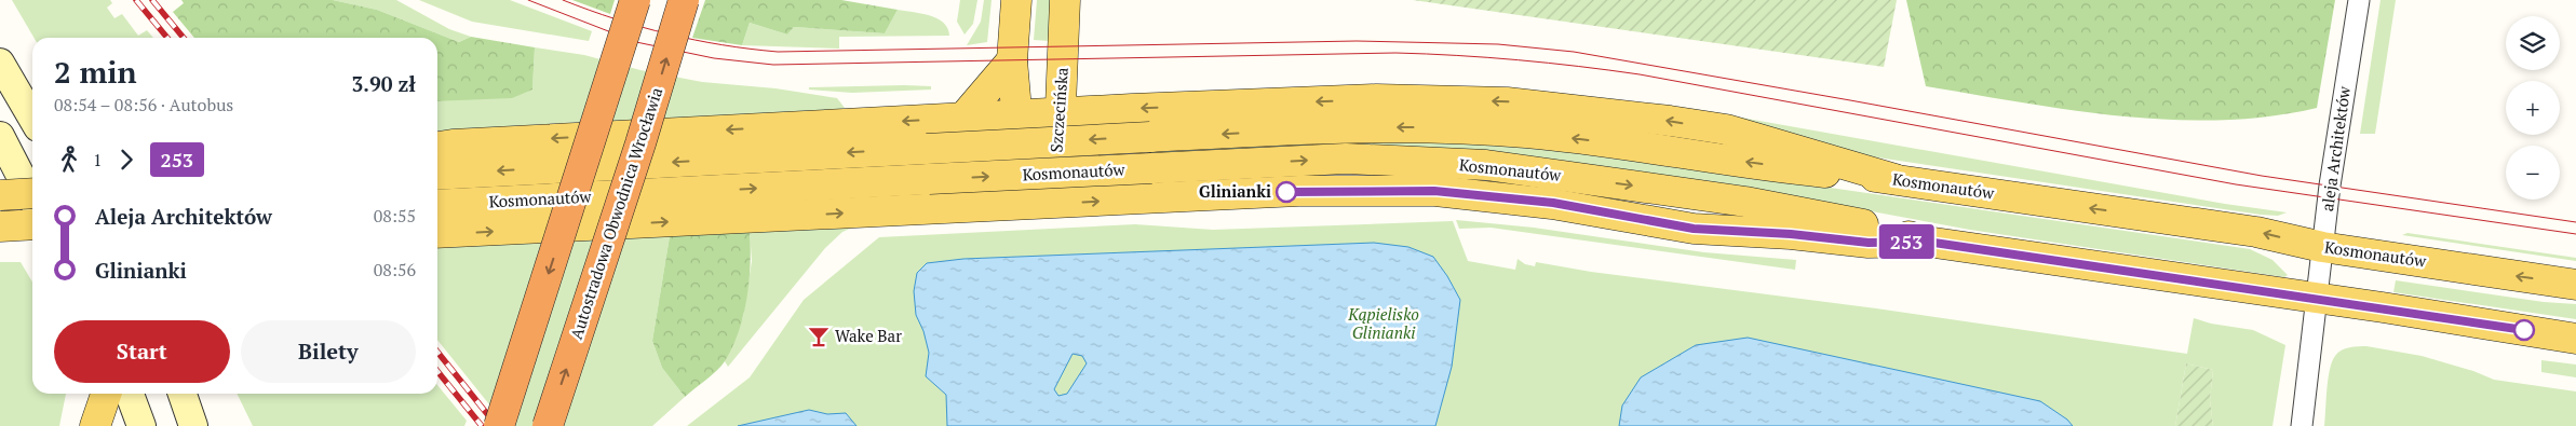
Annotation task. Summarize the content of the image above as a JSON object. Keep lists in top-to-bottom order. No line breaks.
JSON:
{"streets":{"highway":["Autostradowa Obwodnica Wrocławia"],"main road":["Szczecińska","Kosmonautów"],"street":["aleja Architektów"]},"crossings":[["aleja Architektów","Kosmonautów"]],"parks":["Kąpielisko Glinianki"],"places":{"other":["Glinianki"],"bar":["Wake Bar"]},"lines":["bus line 253"],"page":{"on_map":"253","map_buttons":["+","−"],"heading":["2 min","08:54 – 08:56 · Autobus","3.90 zł"],"legs":["1","253"],"list":[{"name":"Aleja Architektów","value":"08:55"},{"name":"Glinianki","value":"08:56"}],"buttons":["Start","Bilety"]}}
